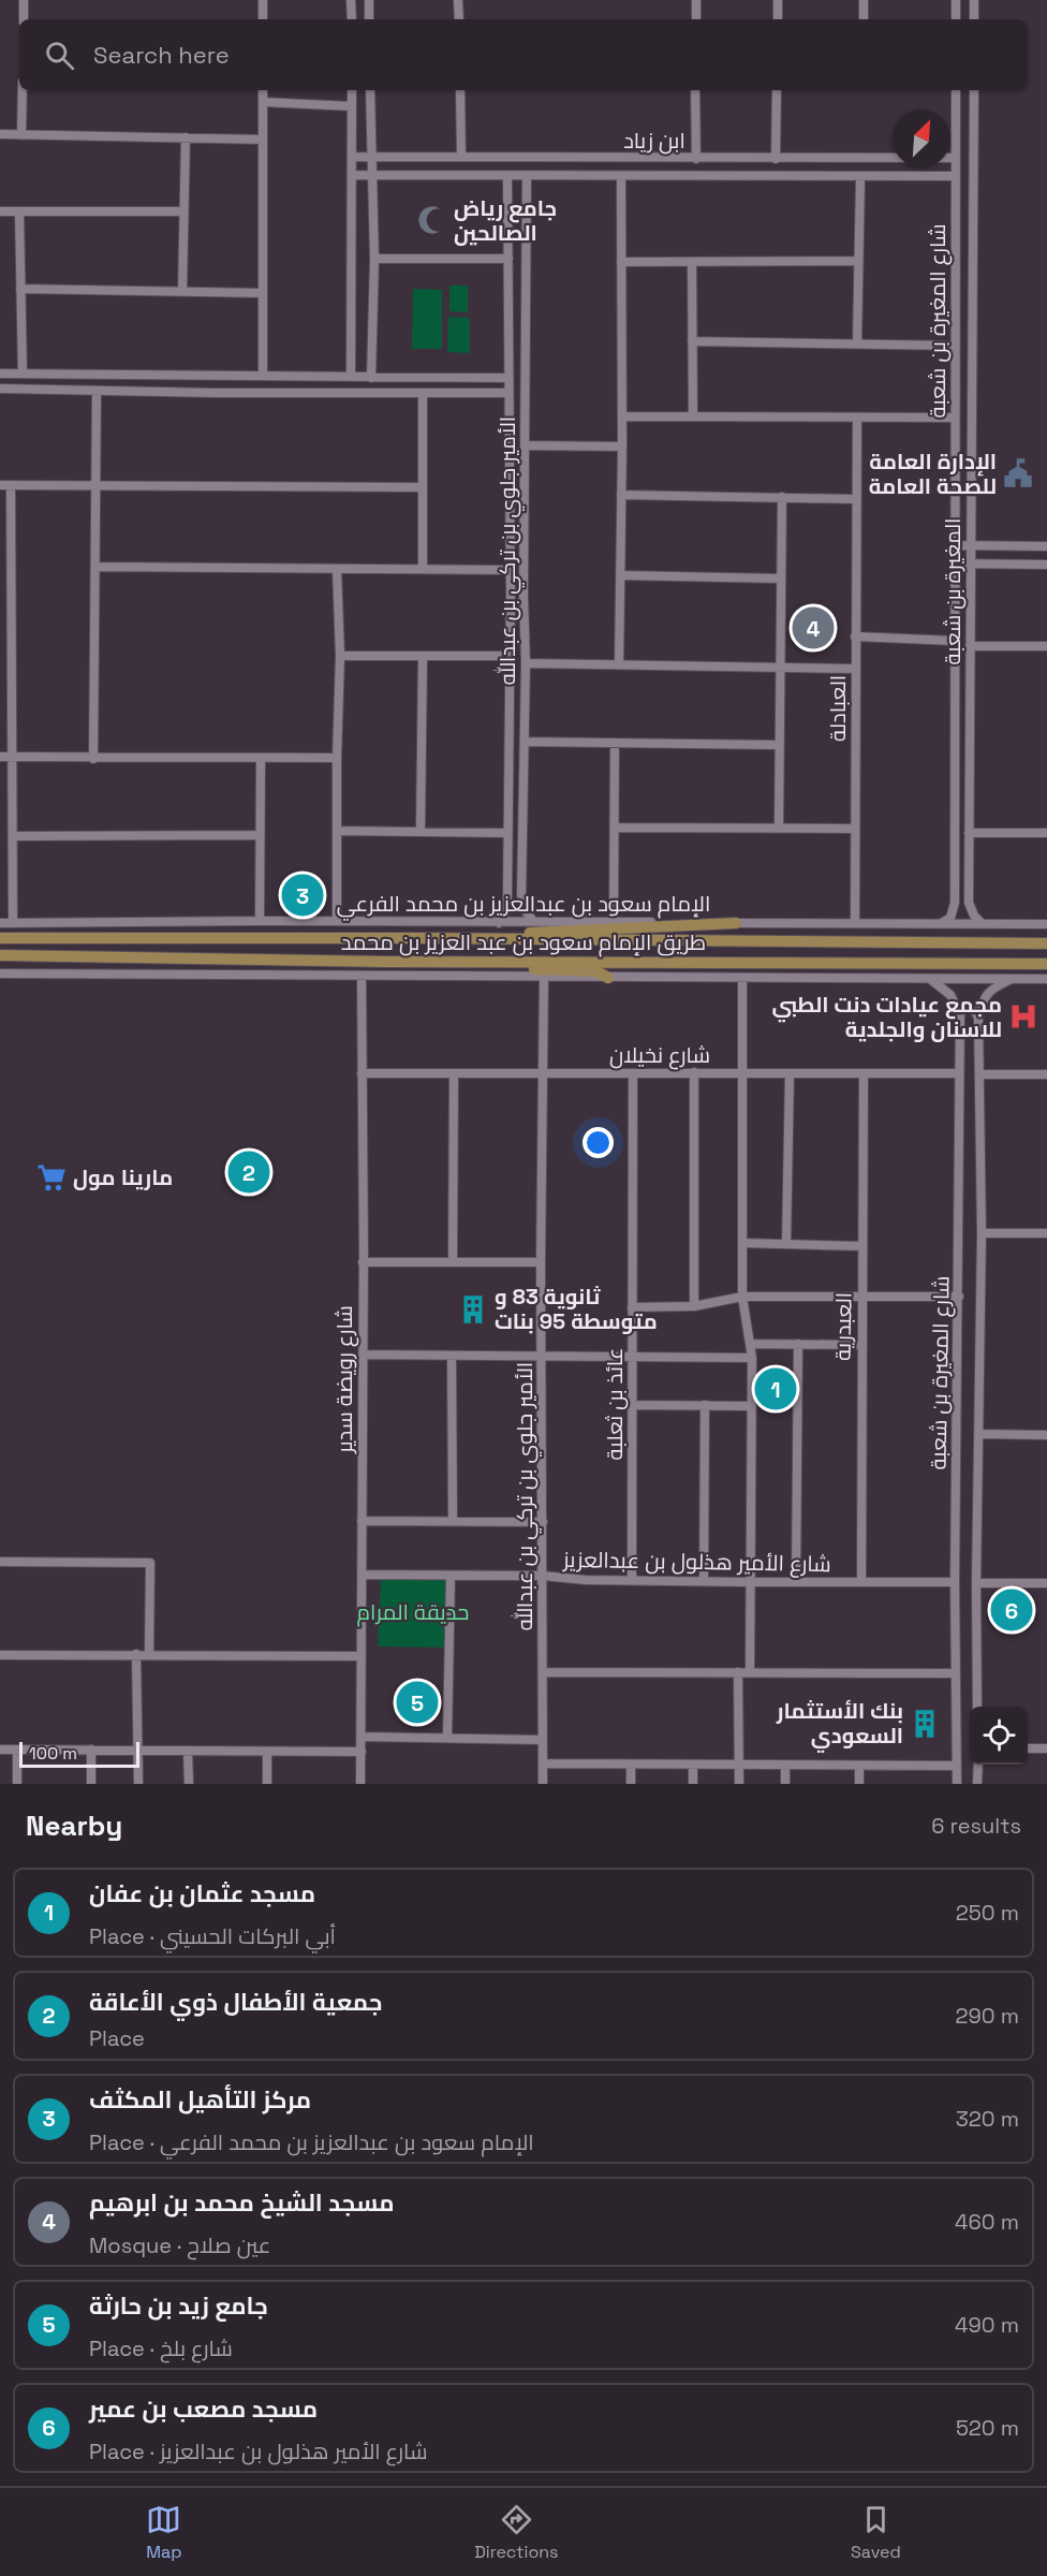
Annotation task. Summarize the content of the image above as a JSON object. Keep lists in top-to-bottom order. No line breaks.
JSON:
{"streets":{"main road":["طريق الإمام سعود بن عبد العزيز بن محمد"],"street":["ابن زياد","شارع المغيرة بن شعبة","الأمير جلوي بن تركي بن عبدالله","المغيرة بن شعبة","العبادلة","الإمام سعود بن عبدالعزيز بن محمد الفرعي","شارع نخيلان","العبدرية","شارع رويضة سدير","عائذ بن ثعلبة","شارع الأمير هذلول بن عبدالعزيز"]},"crossings":[["ابن زياد","شارع المغيرة بن شعبة"],["ابن زياد","الأمير جلوي بن تركي بن عبدالله"],["شارع المغيرة بن شعبة","شارع نخيلان"],["شارع المغيرة بن شعبة","شارع الأمير هذلول بن عبدالعزيز"],["الأمير جلوي بن تركي بن عبدالله","الإمام سعود بن عبدالعزيز بن محمد الفرعي"],["الأمير جلوي بن تركي بن عبدالله","شارع نخيلان"],["الأمير جلوي بن تركي بن عبدالله","شارع الأمير هذلول بن عبدالعزيز"],["العبادلة","الإمام سعود بن عبدالعزيز بن محمد الفرعي"],["شارع نخيلان","العبدرية"],["شارع نخيلان","شارع رويضة سدير"],["شارع نخيلان","عائذ بن ثعلبة"],["العبدرية","شارع الأمير هذلول بن عبدالعزيز"],["شارع رويضة سدير","شارع الأمير هذلول بن عبدالعزيز"],["عائذ بن ثعلبة","شارع الأمير هذلول بن عبدالعزيز"]],"parks":["حديقة المرام"],"places":{"mosque":["جامع رياض الصالحين"],"public building":["الإدارة العامة للصحة العامة"],"hospital":["مجمع عيادات دنت الطبي للاسنان والجلدية"],"supermarket":["مارينا مول"],"building":["ثانوية 83 و متوسطة 95 بنات","بنك الأستثمار السعودي"]},"scale_bar":"100 m","north":"top right","page":{"search":"Search here","pins":["4","3","2","1","6","5"],"scale":"100 m","heading":["Nearby","6 results"],"list":[{"mark":"1","name":"مسجد عثمان بن عفان","note":"Place · أبي البركات الحسيني","value":"250 m"},{"mark":"2","name":"جمعية الأطفال ذوي الأعاقة","note":"Place","value":"290 m"},{"mark":"3","name":"مركز التأهيل المكثف","note":"Place · الإمام سعود بن عبدالعزيز بن محمد الفرعي","value":"320 m"},{"mark":"4","name":"مسجد الشيخ محمد بن ابرهيم","note":"Mosque · عين صلاح","value":"460 m"},{"mark":"5","name":"جامع زيد بن حارثة","note":"Place · شارع بلخ","value":"490 m"},{"mark":"6","name":"مسجد مصعب بن عمير","note":"Place · شارع الأمير هذلول بن عبدالعزيز","value":"520 m"}],"nav":["Map","Directions","Saved"]}}
